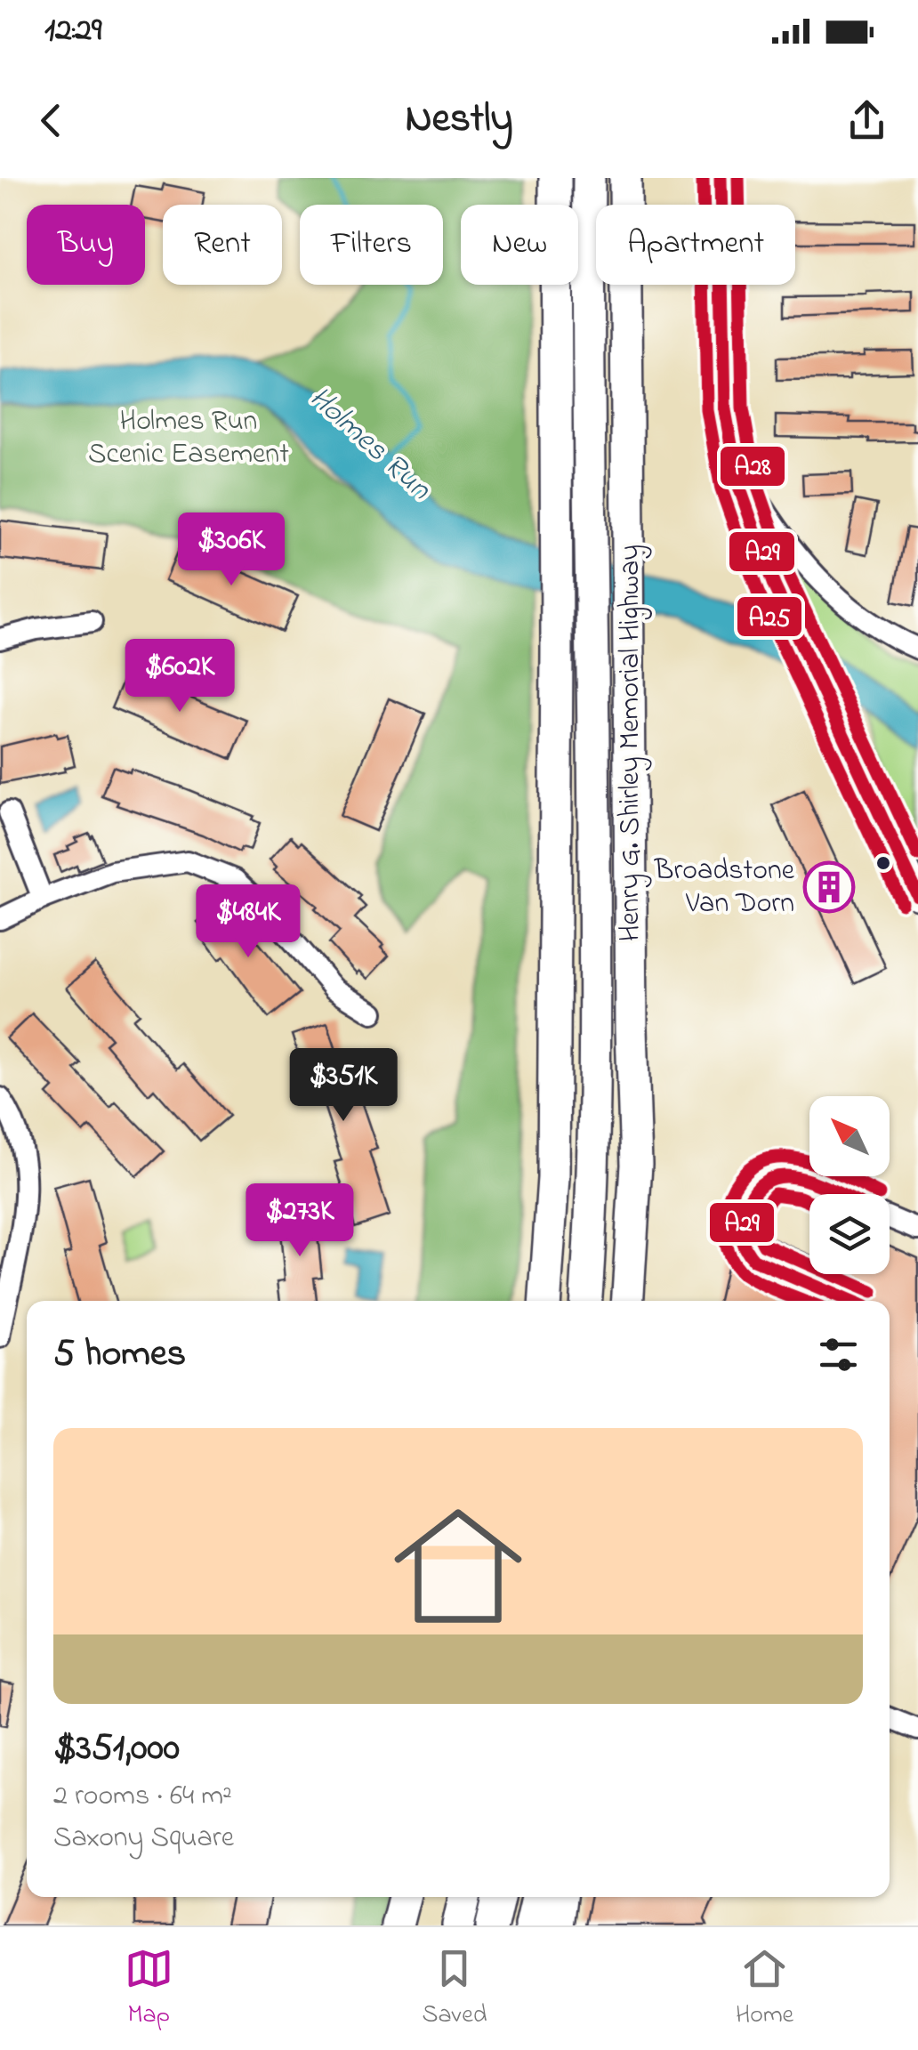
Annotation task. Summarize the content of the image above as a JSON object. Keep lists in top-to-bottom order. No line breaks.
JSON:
{"streets":{"highway":["Henry G. Shirley Memorial Highway"]},"water":["Holmes Run"],"parks":["Holmes Run Scenic Easement"],"places":{"building":["Broadstone Van Dorn"]},"lines":["transit line A29","transit line A25","transit line A28"],"north":"top left","page":{"status":"12:29","header":"Nestly","chip":["Buy","Rent","Filters","New","Apartment"],"price":["$306K","$602K","$484K","$351K","$273K"],"heading":"5 homes","list":[{"name":"$351,000","note":"2 rooms · 64 m² · Saxony Square"}],"tabs":["Map","Saved","Home"]}}
